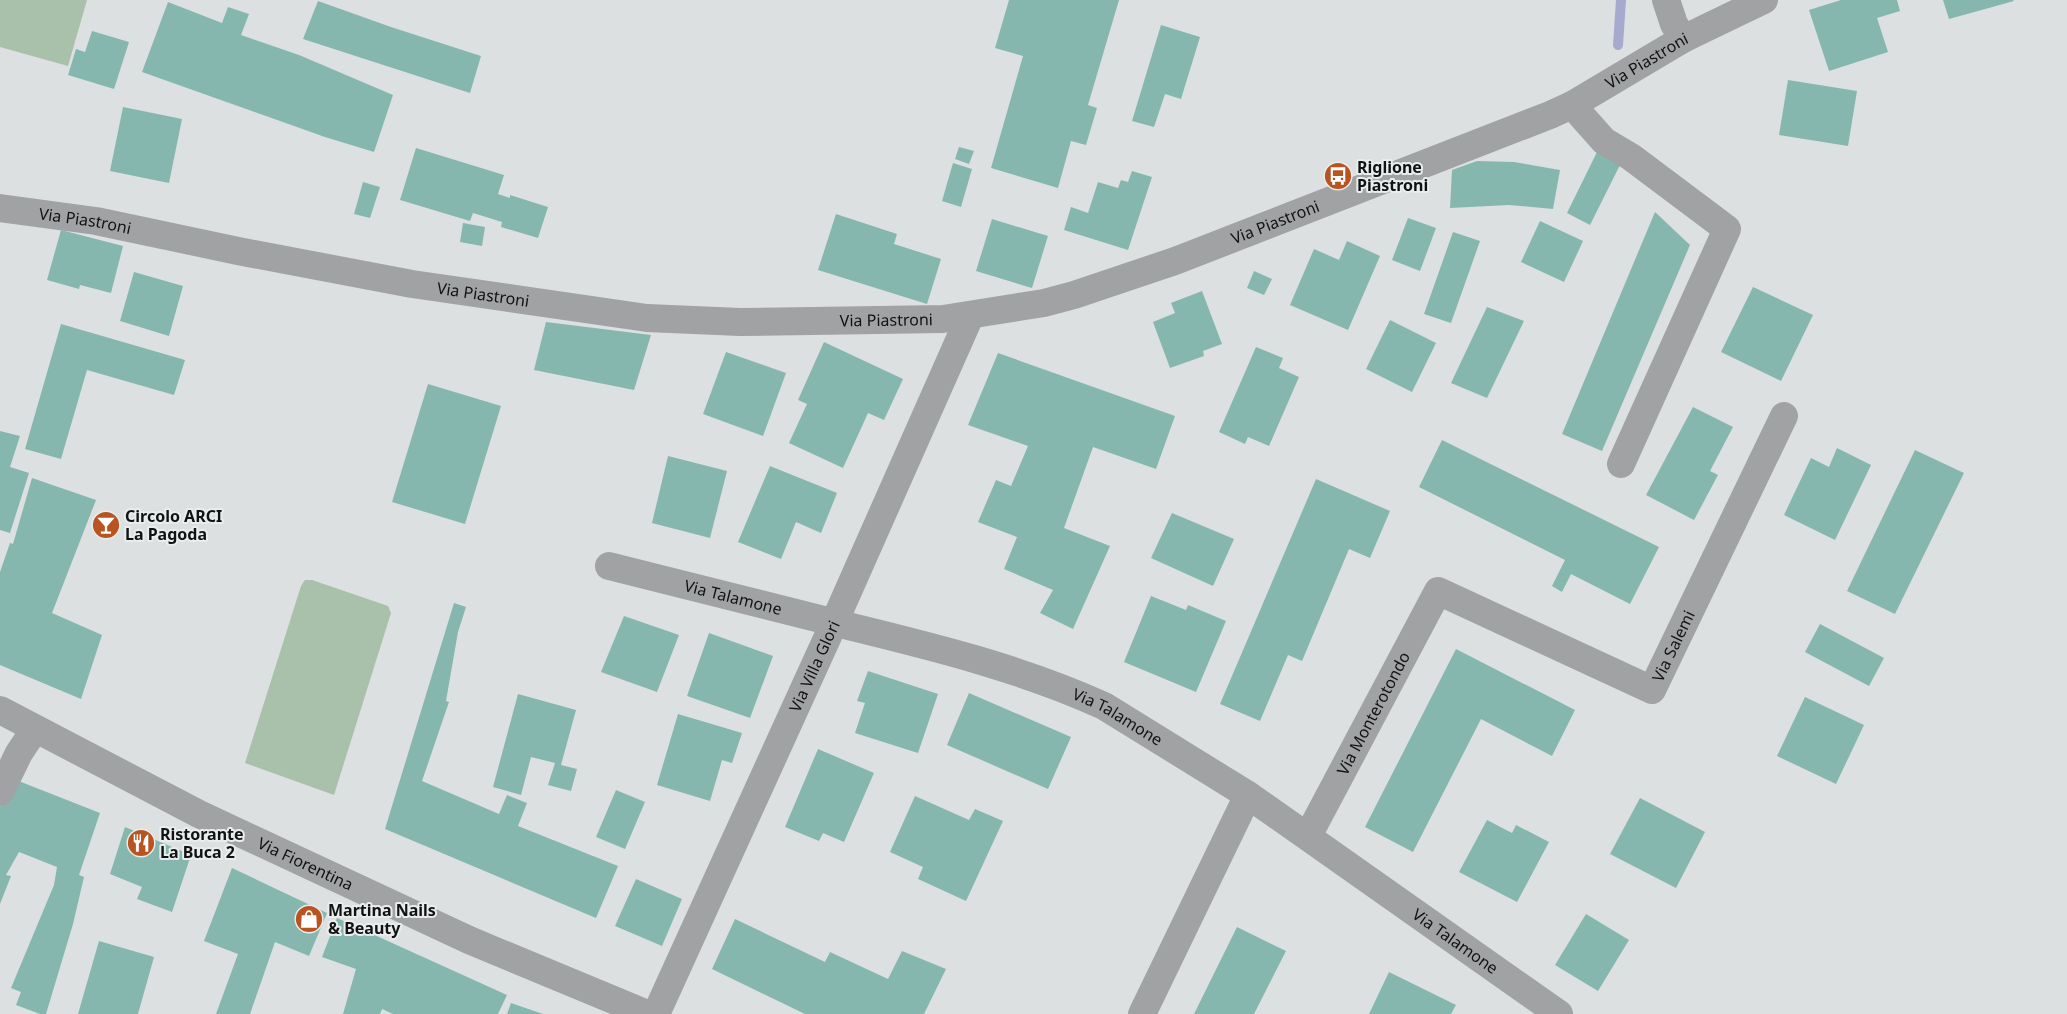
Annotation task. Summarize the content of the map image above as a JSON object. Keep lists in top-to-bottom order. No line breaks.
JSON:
{"streets":{"street":["Via Piastroni","Via Talamone","Via Salemi","Via Villa Glori","Via Monterotondo","Via Fiorentina"]},"crossings":[["Via Piastroni","Via Villa Glori"],["Via Talamone","Via Villa Glori"],["Via Talamone","Via Monterotondo"],["Via Salemi","Via Monterotondo"]],"places":{"bus stop":["Riglione Piastroni"],"bar":["Circolo ARCI La Pagoda"],"restaurant":["Ristorante La Buca 2"],"shop":["Martina Nails & Beauty"]}}
